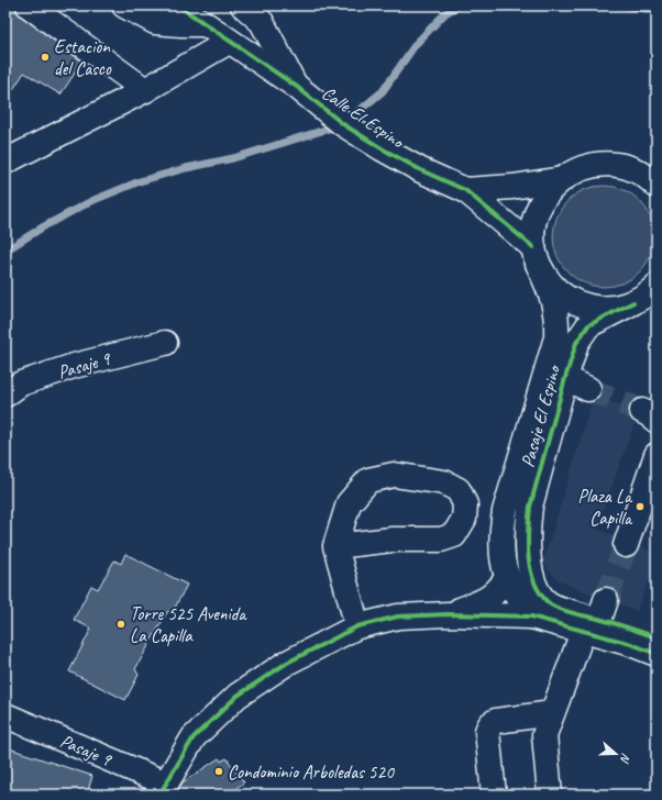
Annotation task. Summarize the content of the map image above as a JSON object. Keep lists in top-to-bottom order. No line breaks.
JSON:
{"streets":{"street":["Calle El Espino","Pasaje 9","Pasaje El Espino"]},"crossings":[["Calle El Espino","Pasaje El Espino"]],"places":["Estacion del Casco","Plaza La Capilla","Torre 525 Avenida La Capilla","Condominio Arboledas 520"],"north":"right"}
